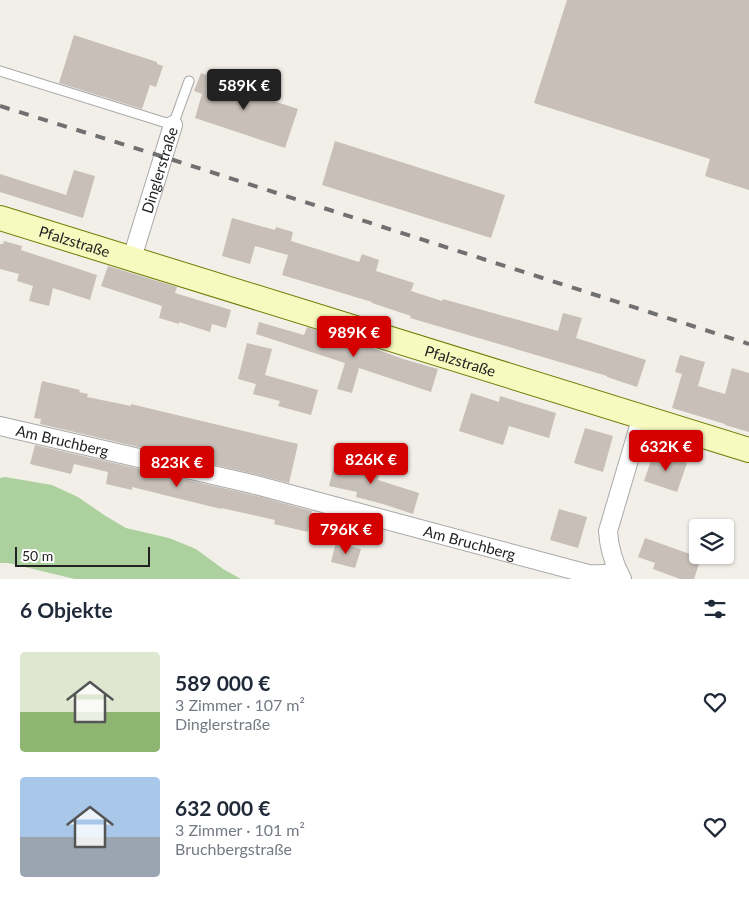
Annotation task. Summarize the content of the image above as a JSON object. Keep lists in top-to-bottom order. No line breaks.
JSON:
{"streets":{"main road":["Pfalzstraße"],"street":["Dinglerstraße","Am Bruchberg"]},"crossings":[["Dinglerstraße","Pfalzstraße"]],"scale_bar":"50 m","page":{"price":["589K €","989K €","632K €","826K €","823K €","796K €"],"scale":"50 m","heading":"6 Objekte","list":[{"name":"589 000 €","note":"3 Zimmer · 107 m² · Dinglerstraße"},{"name":"632 000 €","note":"3 Zimmer · 101 m² · Bruchbergstraße"}]}}
